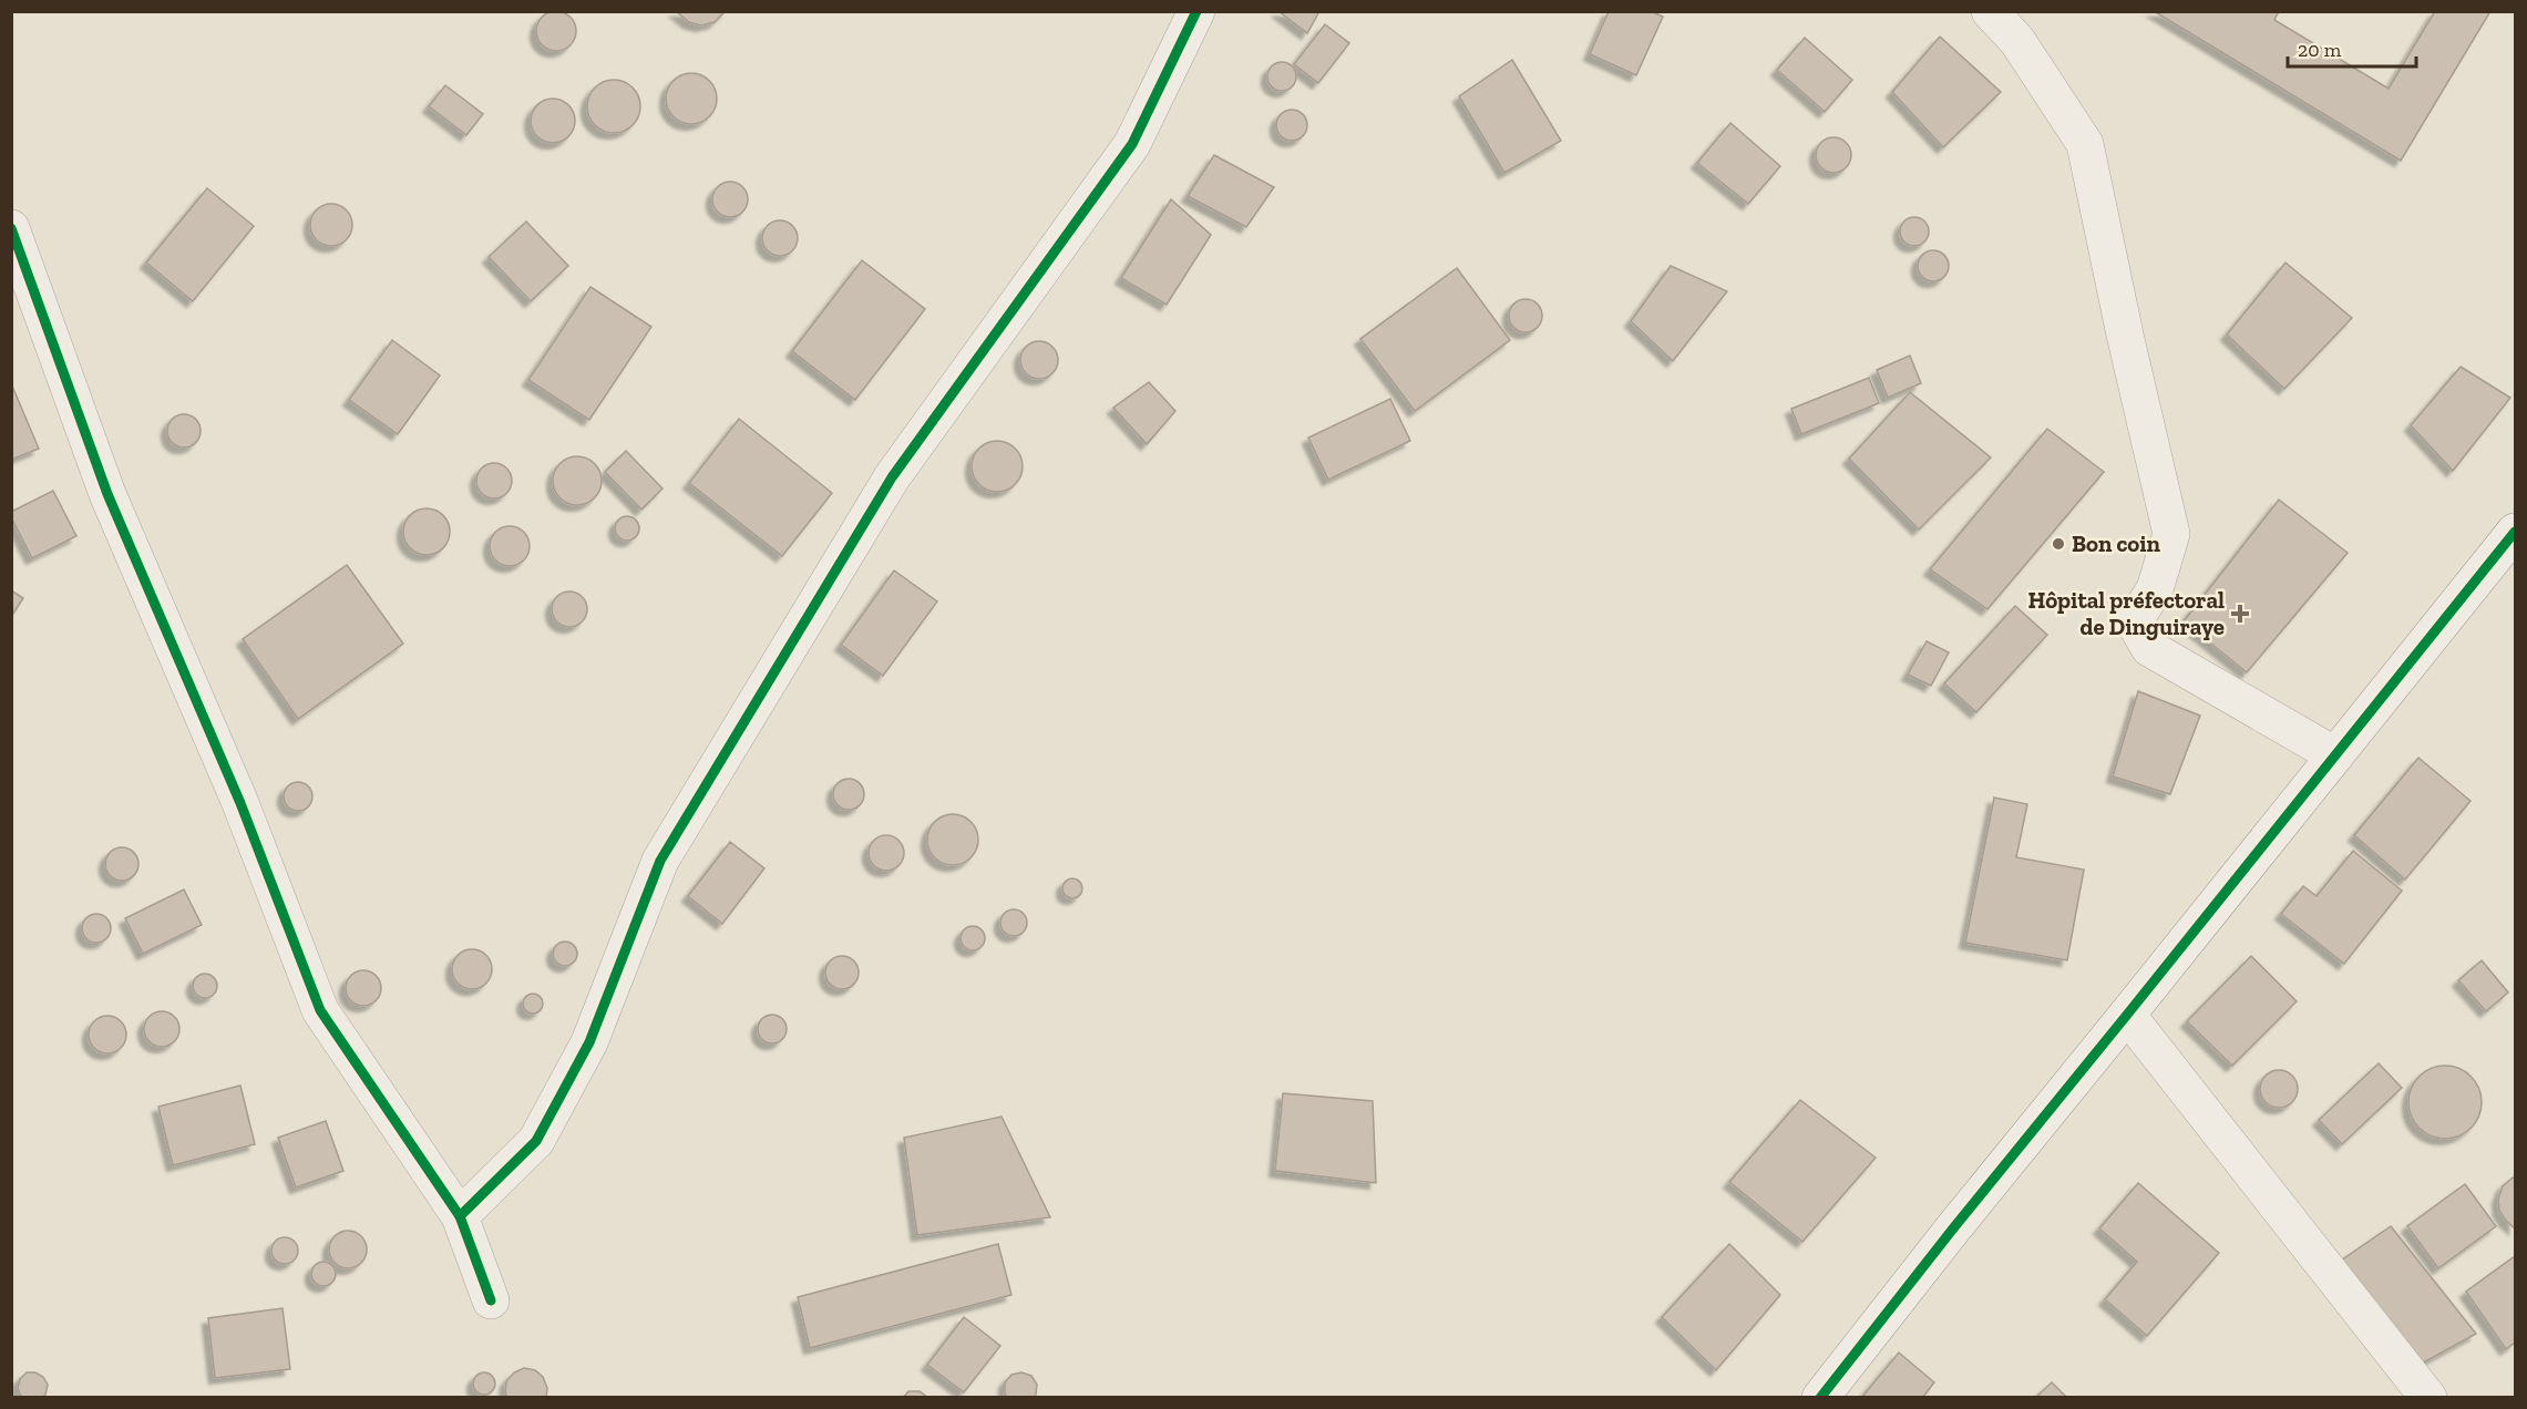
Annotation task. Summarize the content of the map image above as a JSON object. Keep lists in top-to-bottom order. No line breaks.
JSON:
{"places":{"other":["Bon coin"],"health":["Hôpital préfectoral de Dinguiraye"]},"scale_bar":"20 m"}
